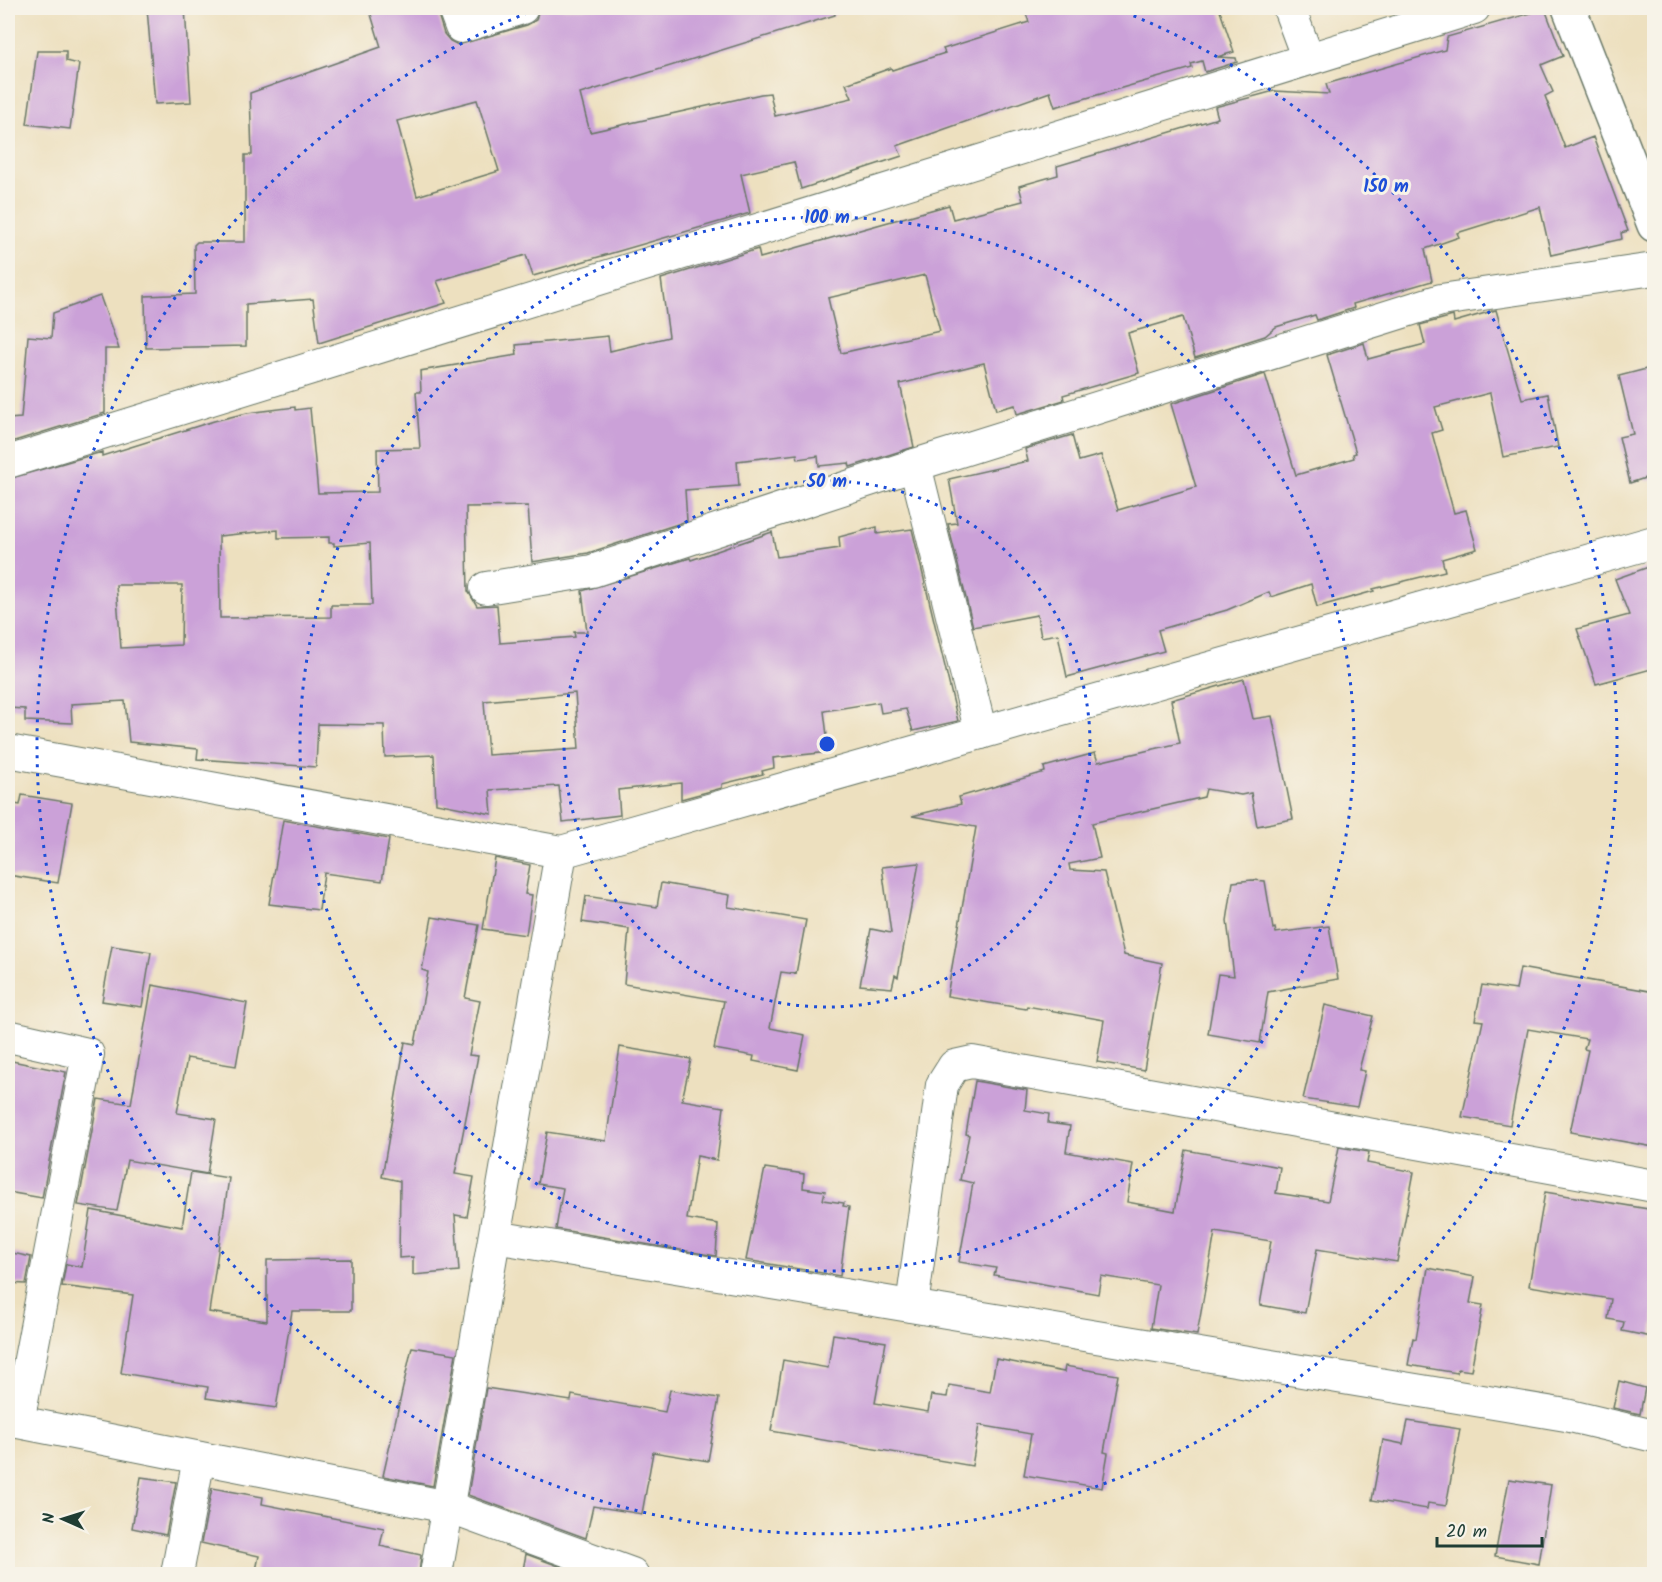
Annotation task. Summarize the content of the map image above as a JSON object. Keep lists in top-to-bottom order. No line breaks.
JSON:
{"scale_bar":"20 m","north":"left","rings":["150 m","100 m","50 m"]}
